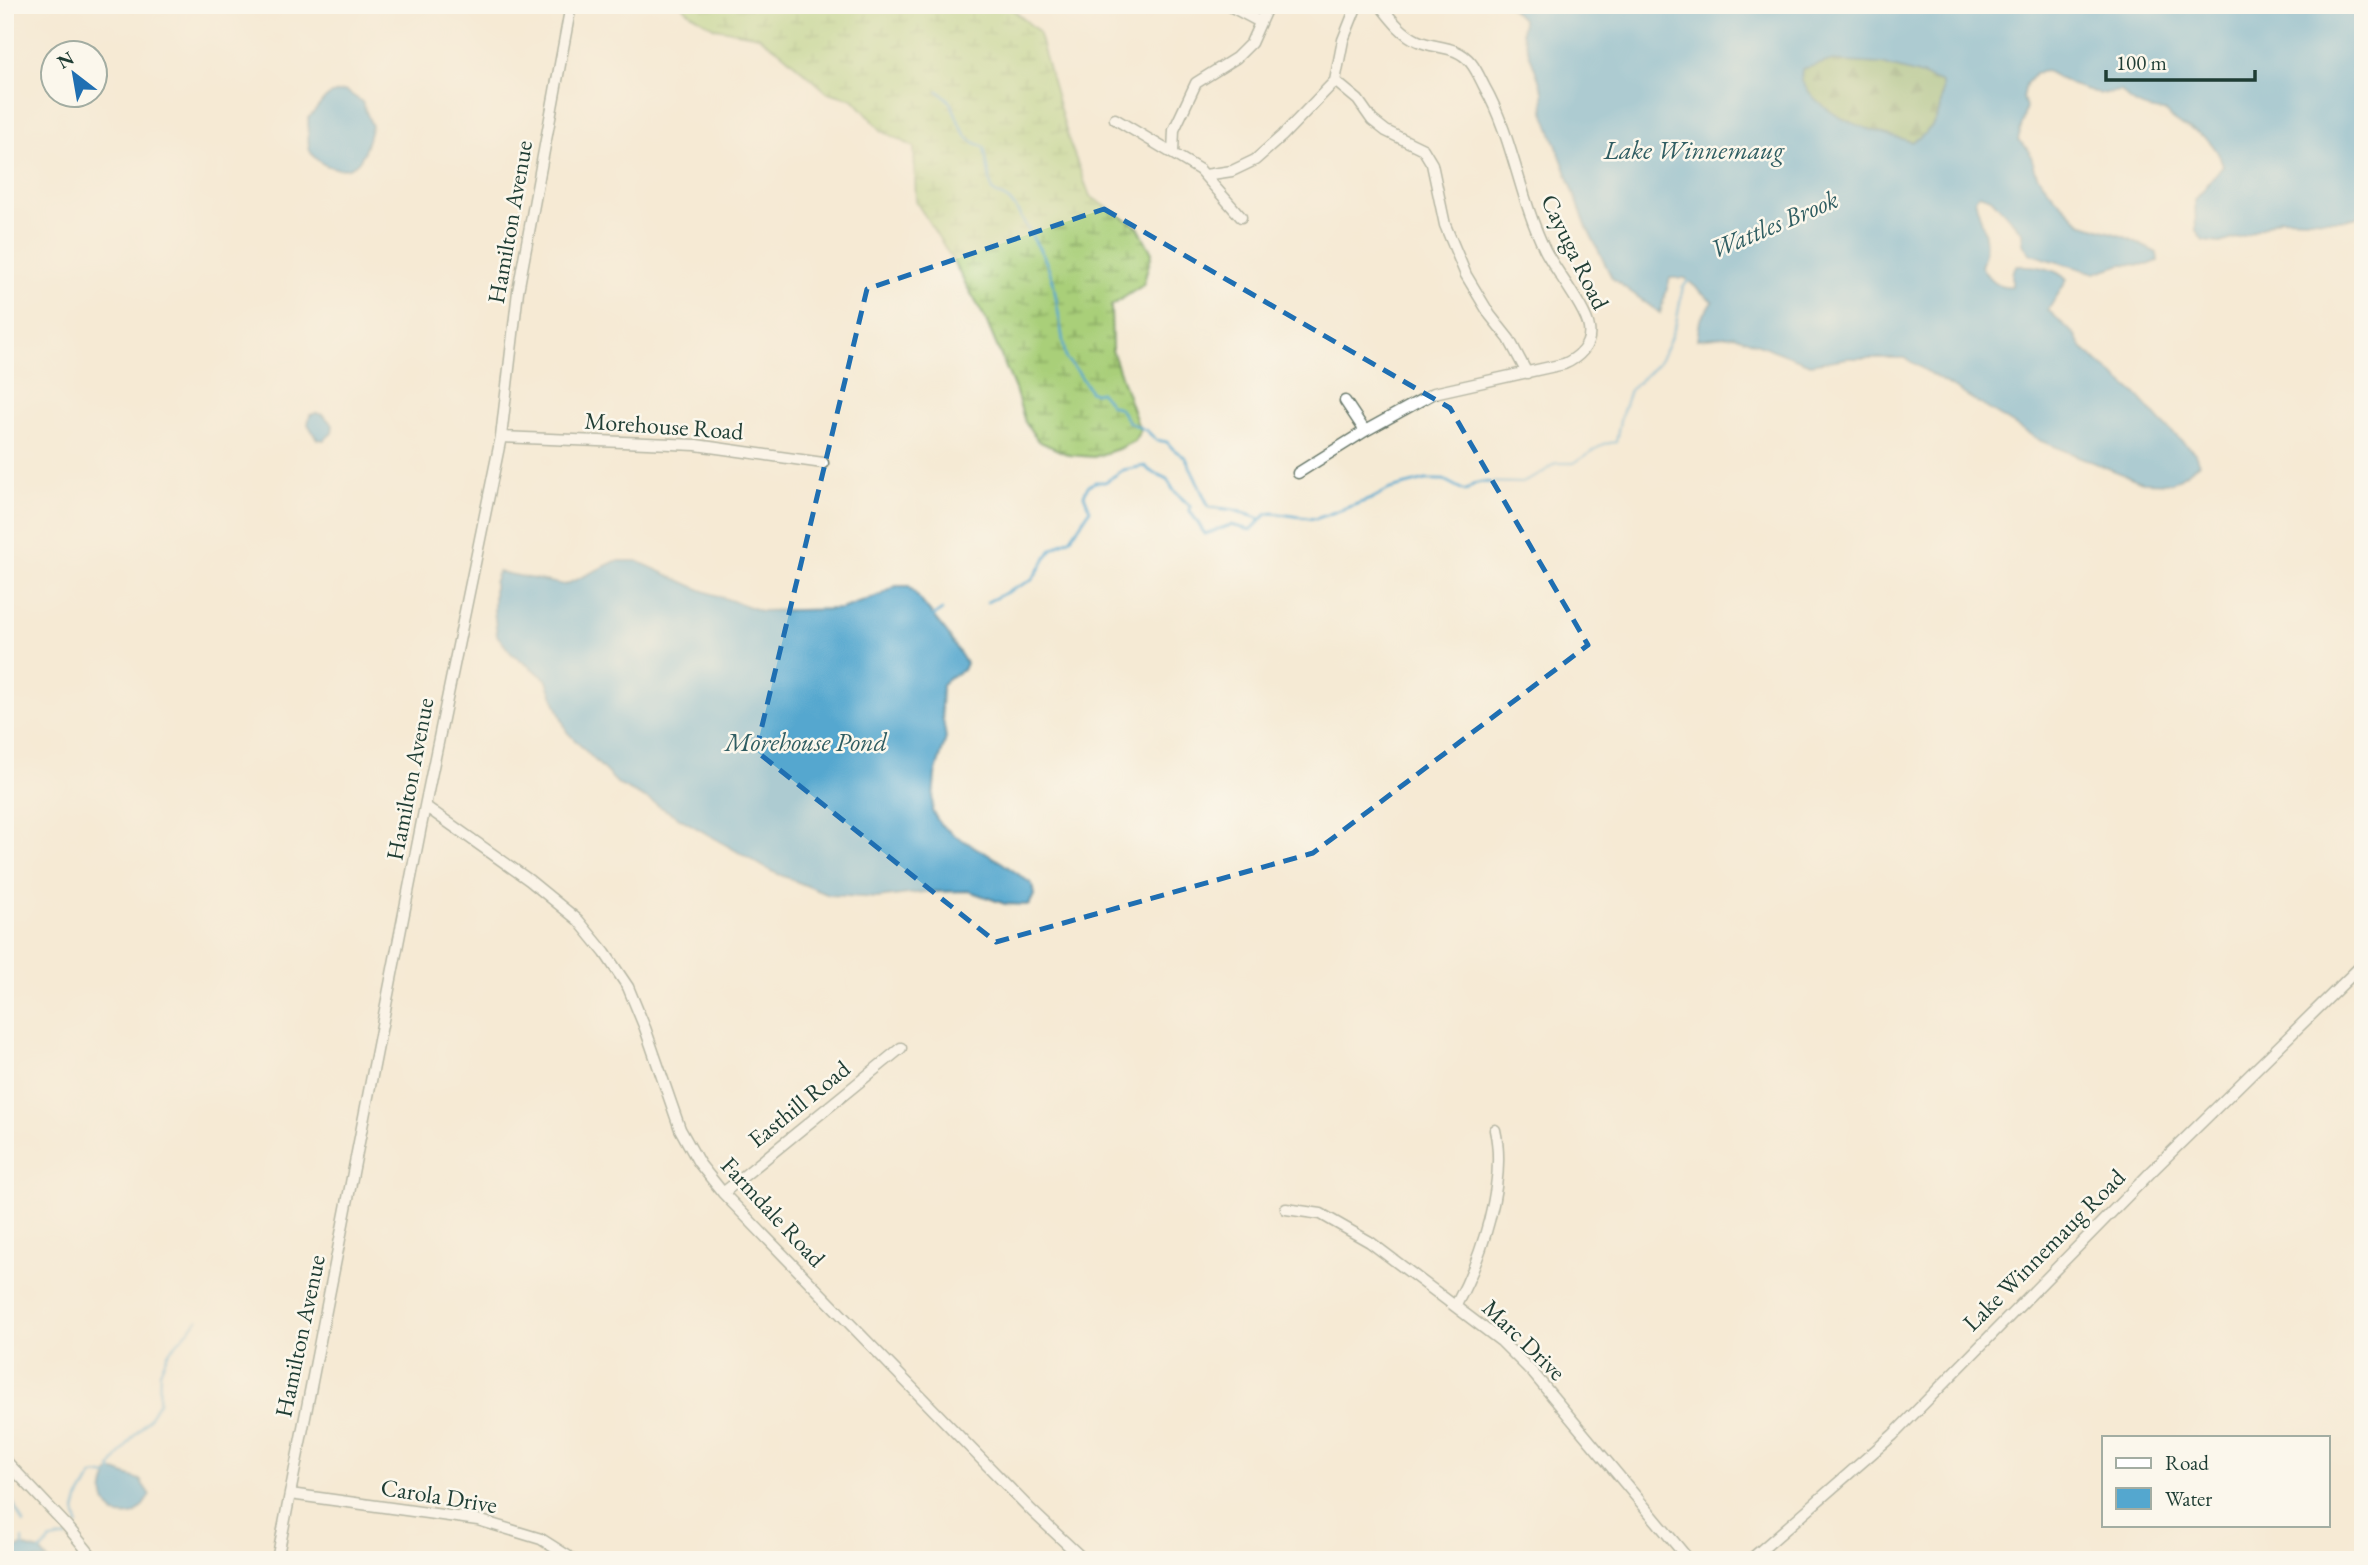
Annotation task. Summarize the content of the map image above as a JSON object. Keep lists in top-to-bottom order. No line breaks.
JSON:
{"streets":{"street":["Hamilton Avenue","Cayuga Road","Morehouse Road","Easthill Road","Farmdale Road","Lake Winnemaug Road","Marc Drive","Carola Drive"]},"crossings":[["Hamilton Avenue","Morehouse Road"],["Hamilton Avenue","Farmdale Road"],["Hamilton Avenue","Carola Drive"],["Easthill Road","Farmdale Road"]],"water":["Lake Winnemaug","Wattles Brook","Morehouse Pond"],"legend":["Road","Water"],"scale_bar":"100 m","north":"top left"}
